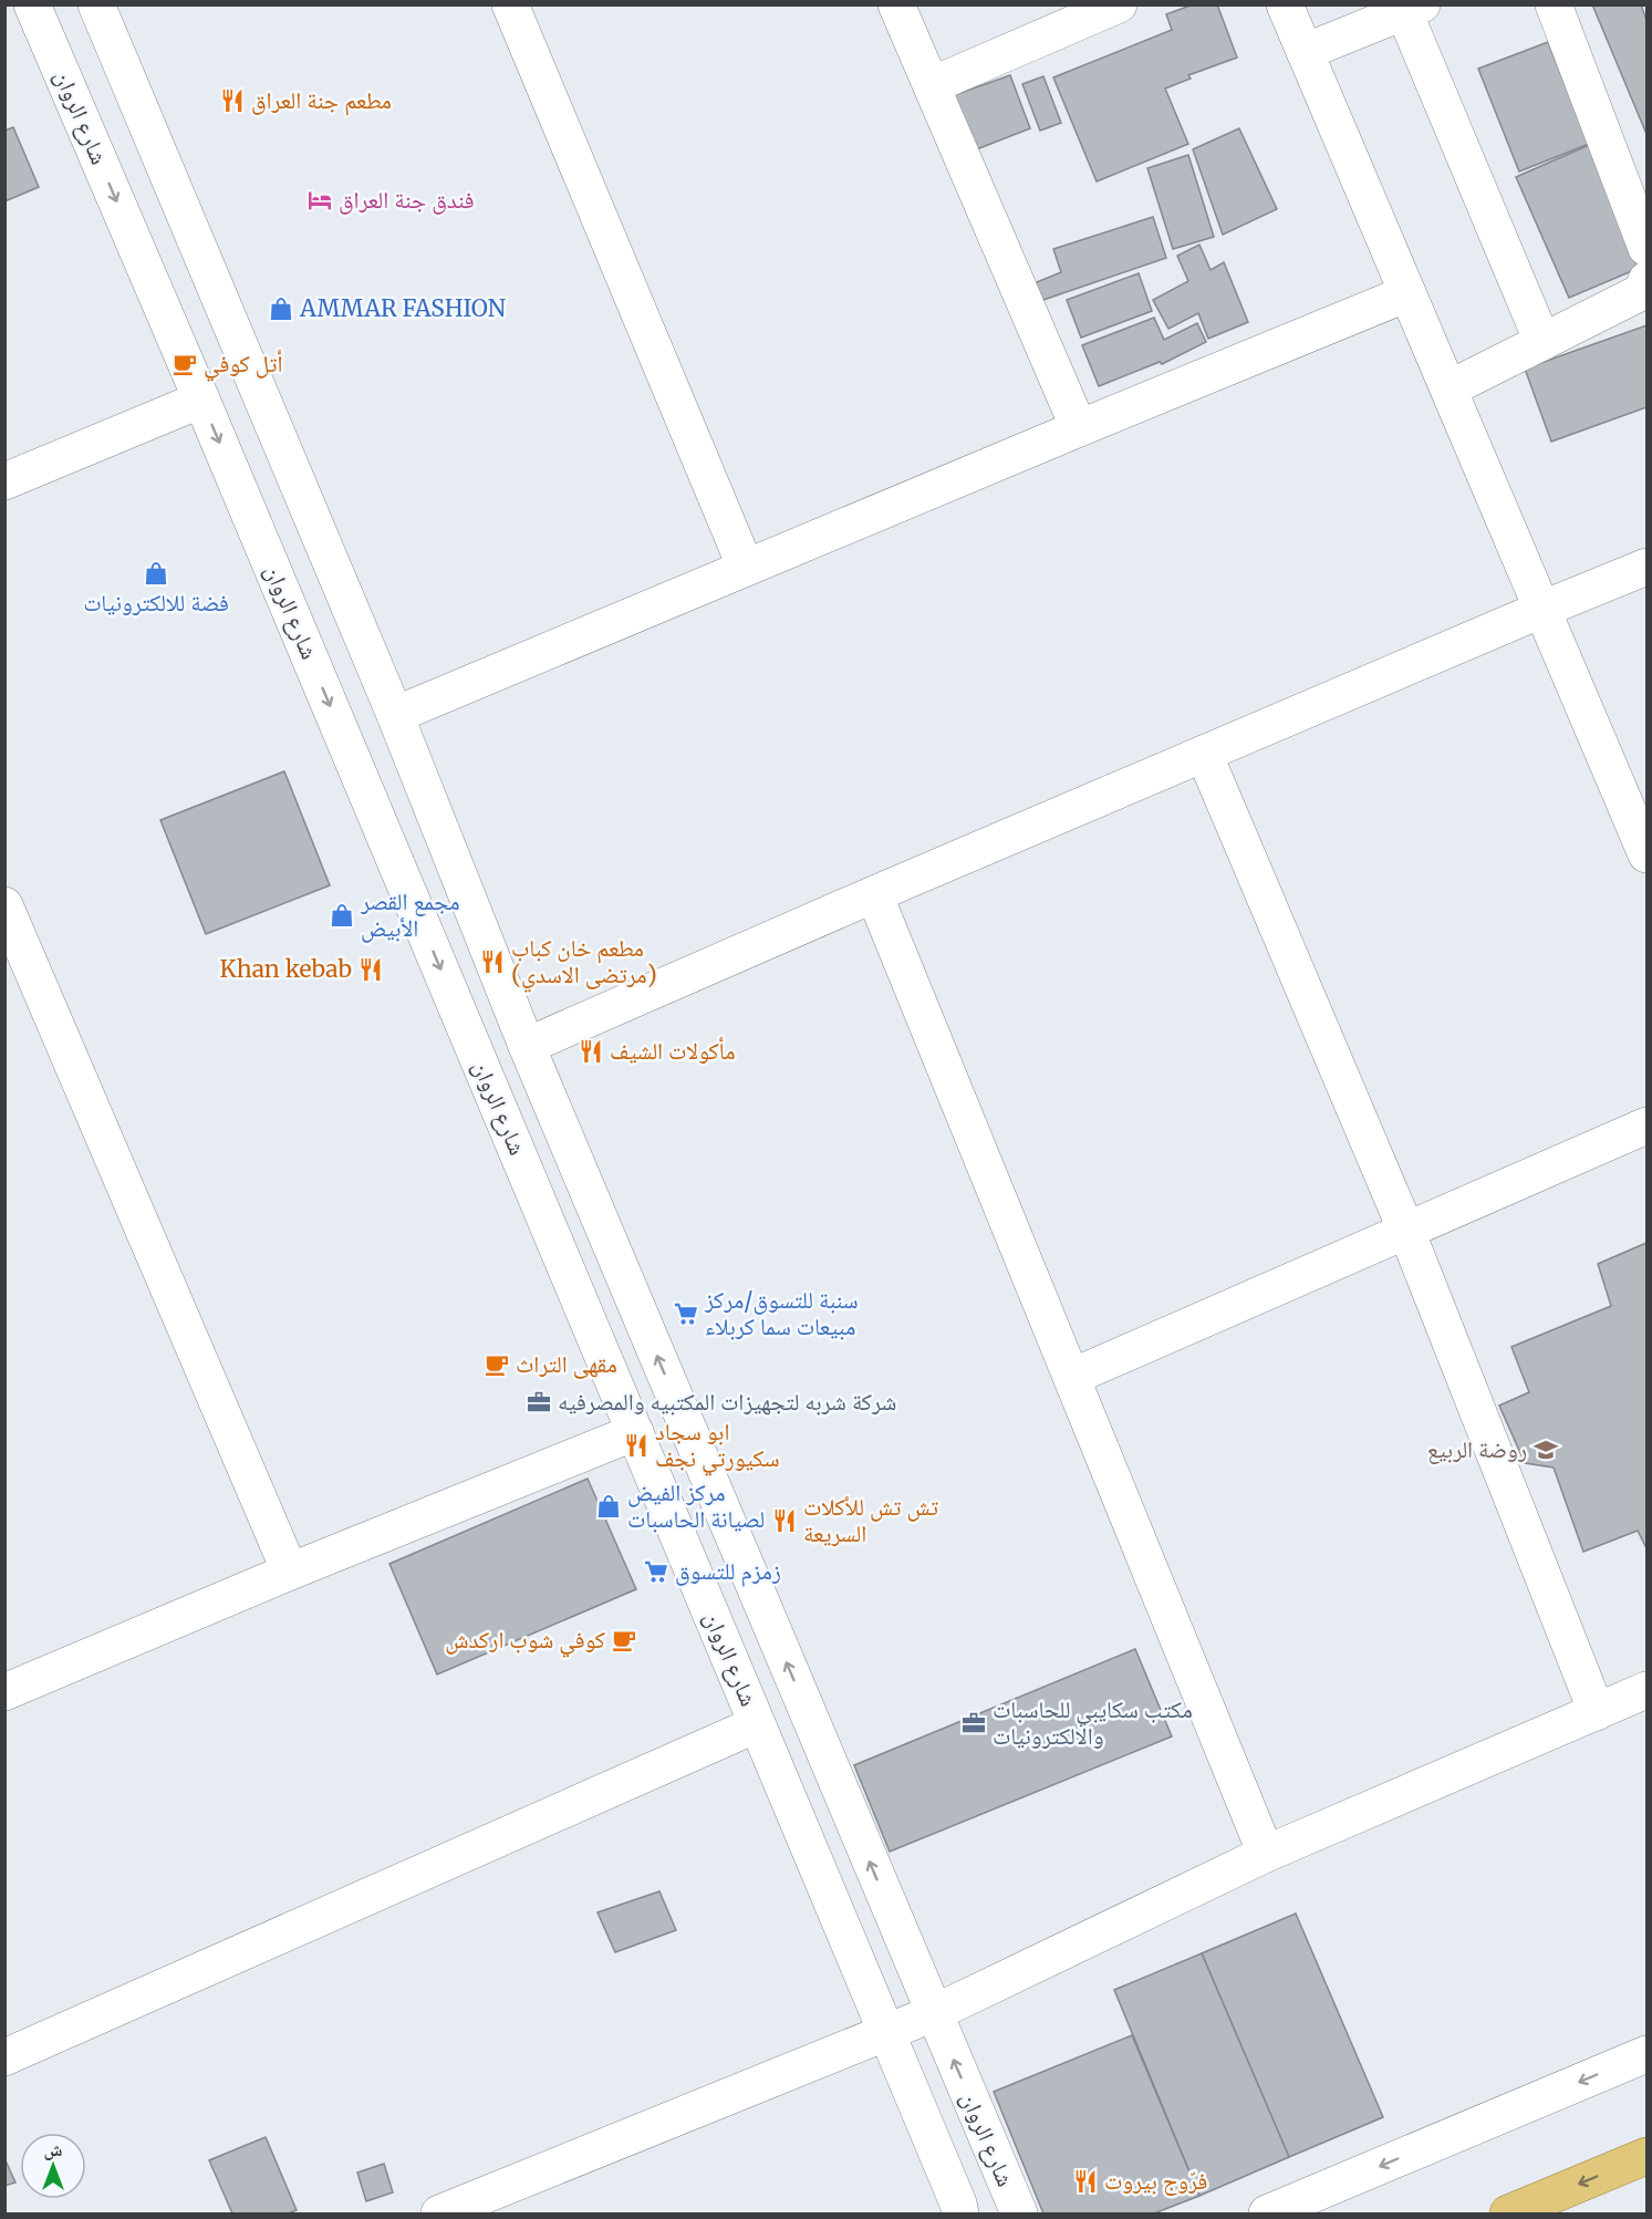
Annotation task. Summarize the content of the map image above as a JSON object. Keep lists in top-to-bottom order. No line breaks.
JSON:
{"streets":{"street":["شارع الروان"]},"places":{"restaurant":["مطعم جنة العراق","مطعم خان كباب (مرتضى الاسدي)","Khan kebab","مأكولات الشيف","ابو سجاد سكيورتي نجف","تش تش للأكلات السريعة","فرّوج بيروت"],"hotel":["فندق جنة العراق"],"shop":["AMMAR FASHION","فضة للالكترونيات","مجمع القصر الأبيض","مركز الفيض لصيانة الحاسبات"],"cafe":["أتل كوفي","مقهى التراث","كوفي شوب اركدش"],"supermarket":["سنبة للتسوق/مركز مبيعات سما كربلاء","زمزم للتسوق"],"office":["شركة شربه لتجهيزات المكتبيه والمصرفيه","مكتب سكايبي للحاسبات والالكترونيات"],"school or university":["روضة الربيع"]},"north":"top"}
